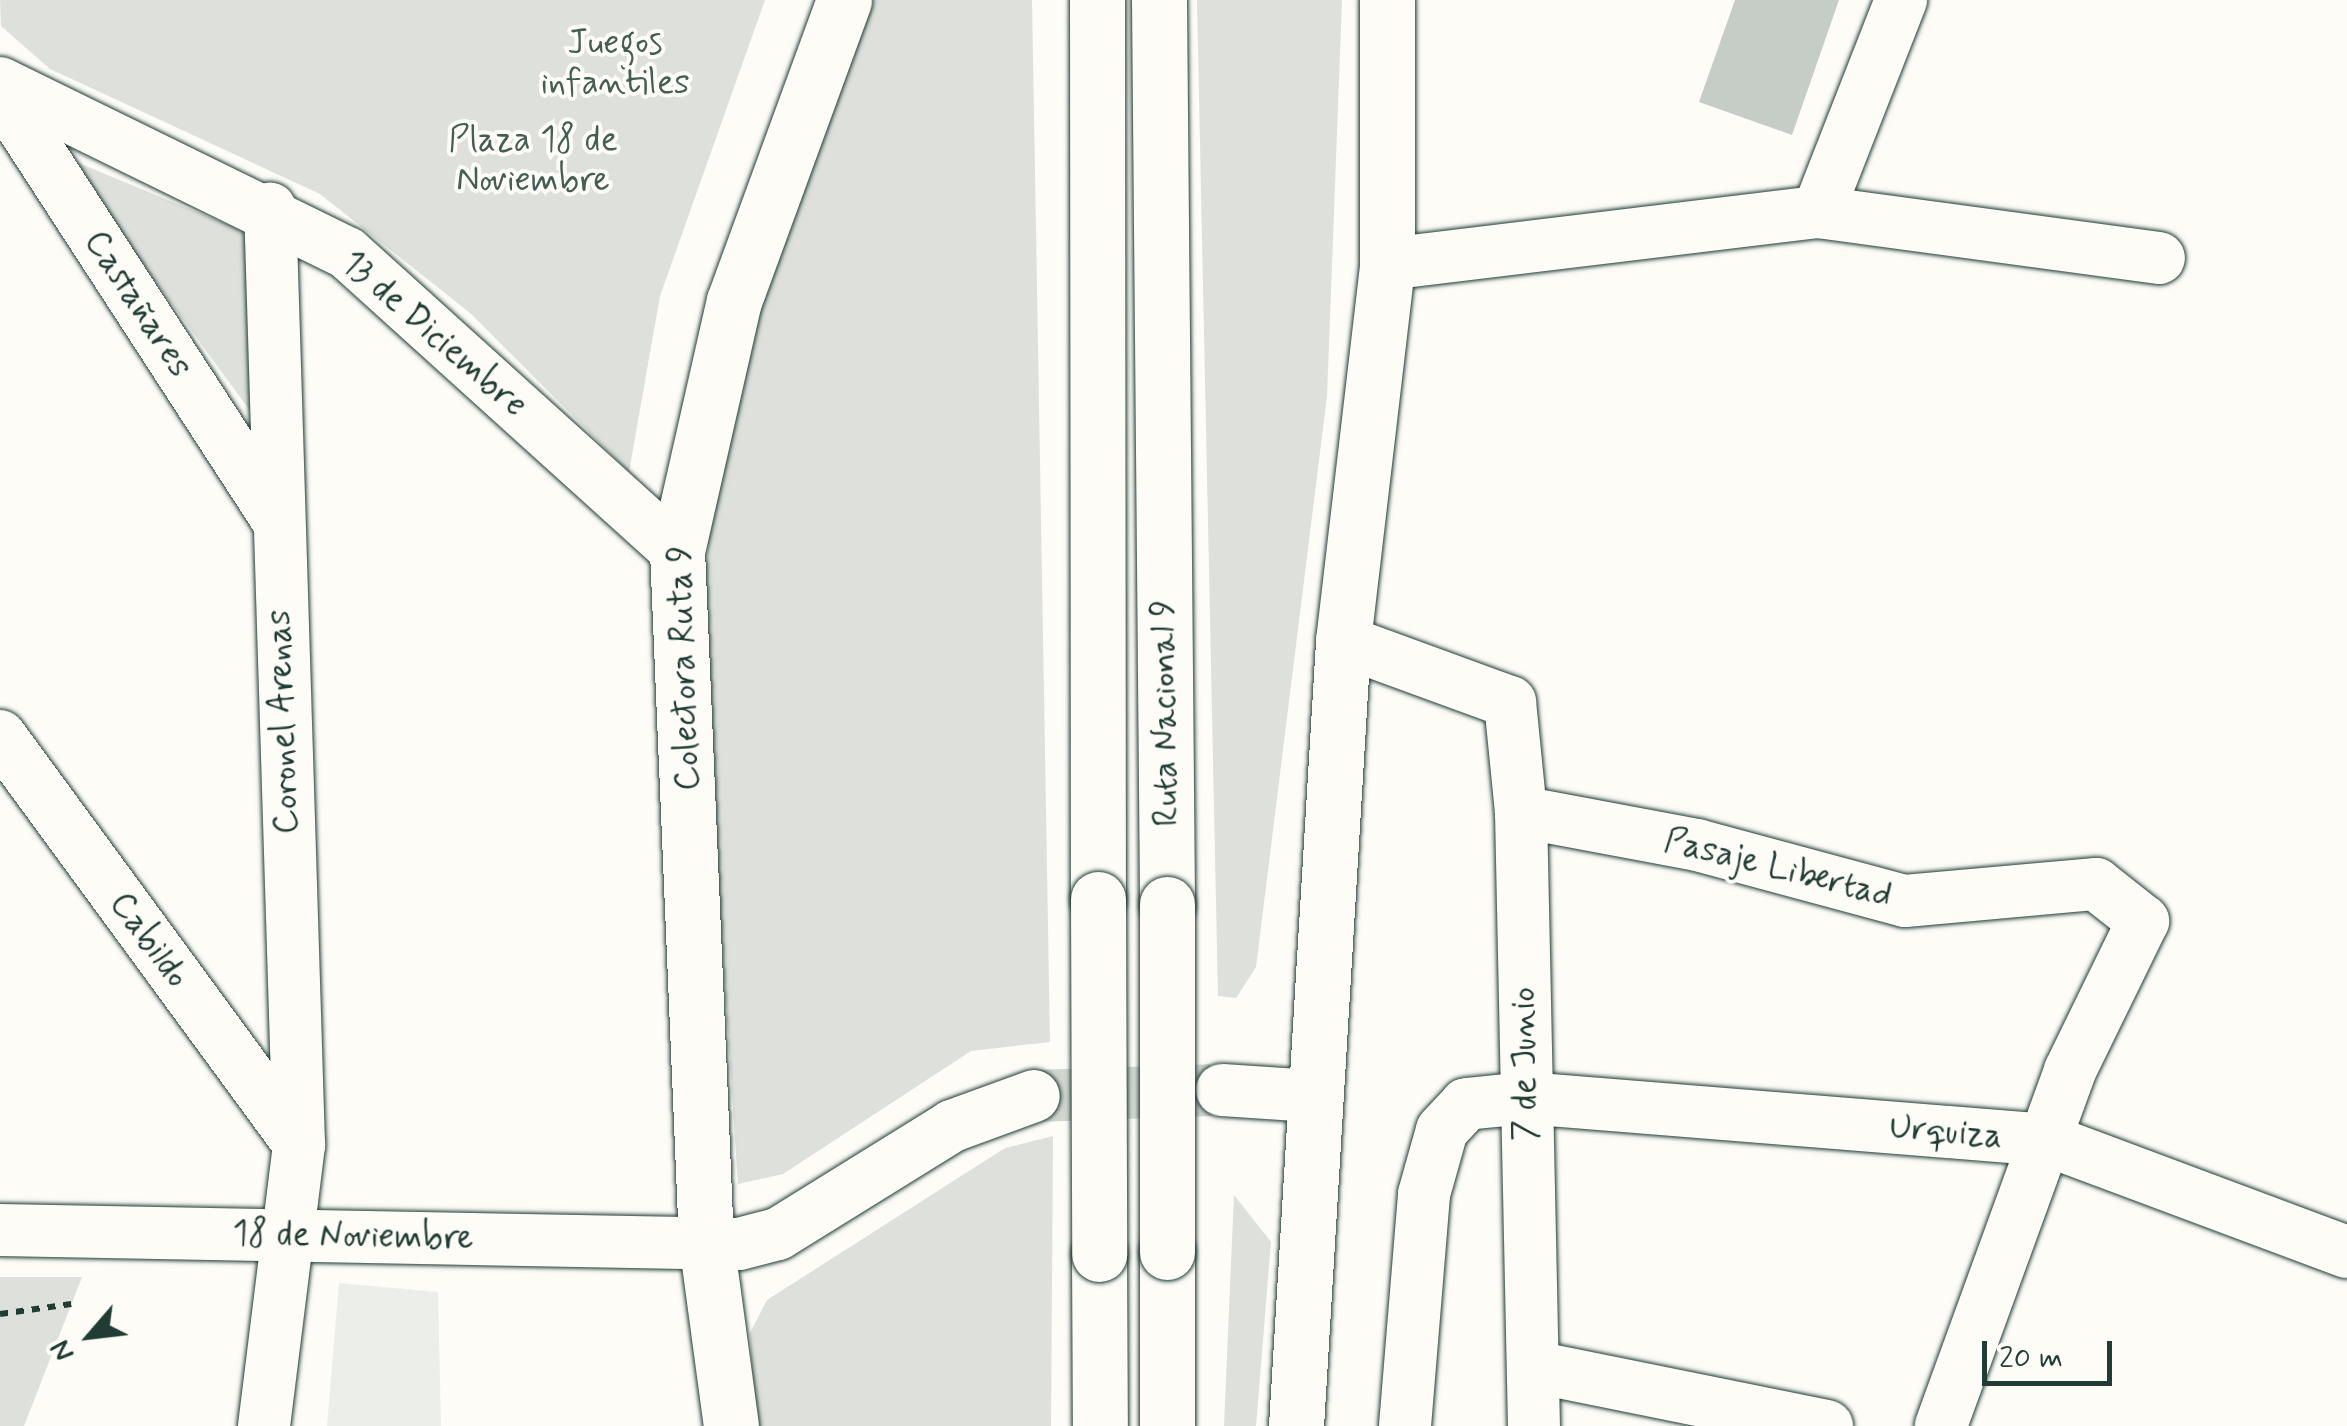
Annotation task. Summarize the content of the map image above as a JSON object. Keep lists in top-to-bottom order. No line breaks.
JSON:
{"streets":{"main road":["Colectora Ruta 9","Ruta Nacional 9"],"street":["Castañares","13 de Diciembre","Coronel Arenas","Pasaje Libertad","Cabildo","7 de Junio","Urquiza","18 de Noviembre"]},"crossings":[["Castañares","Coronel Arenas"],["13 de Diciembre","Colectora Ruta 9"],["13 de Diciembre","Coronel Arenas"],["Colectora Ruta 9","18 de Noviembre"],["Coronel Arenas","Cabildo"],["Coronel Arenas","18 de Noviembre"],["Pasaje Libertad","7 de Junio"],["Pasaje Libertad","Urquiza"],["7 de Junio","Urquiza"]],"parks":["Juegos infantiles","Plaza 18 de Noviembre"],"scale_bar":"20 m","north":"bottom left"}
